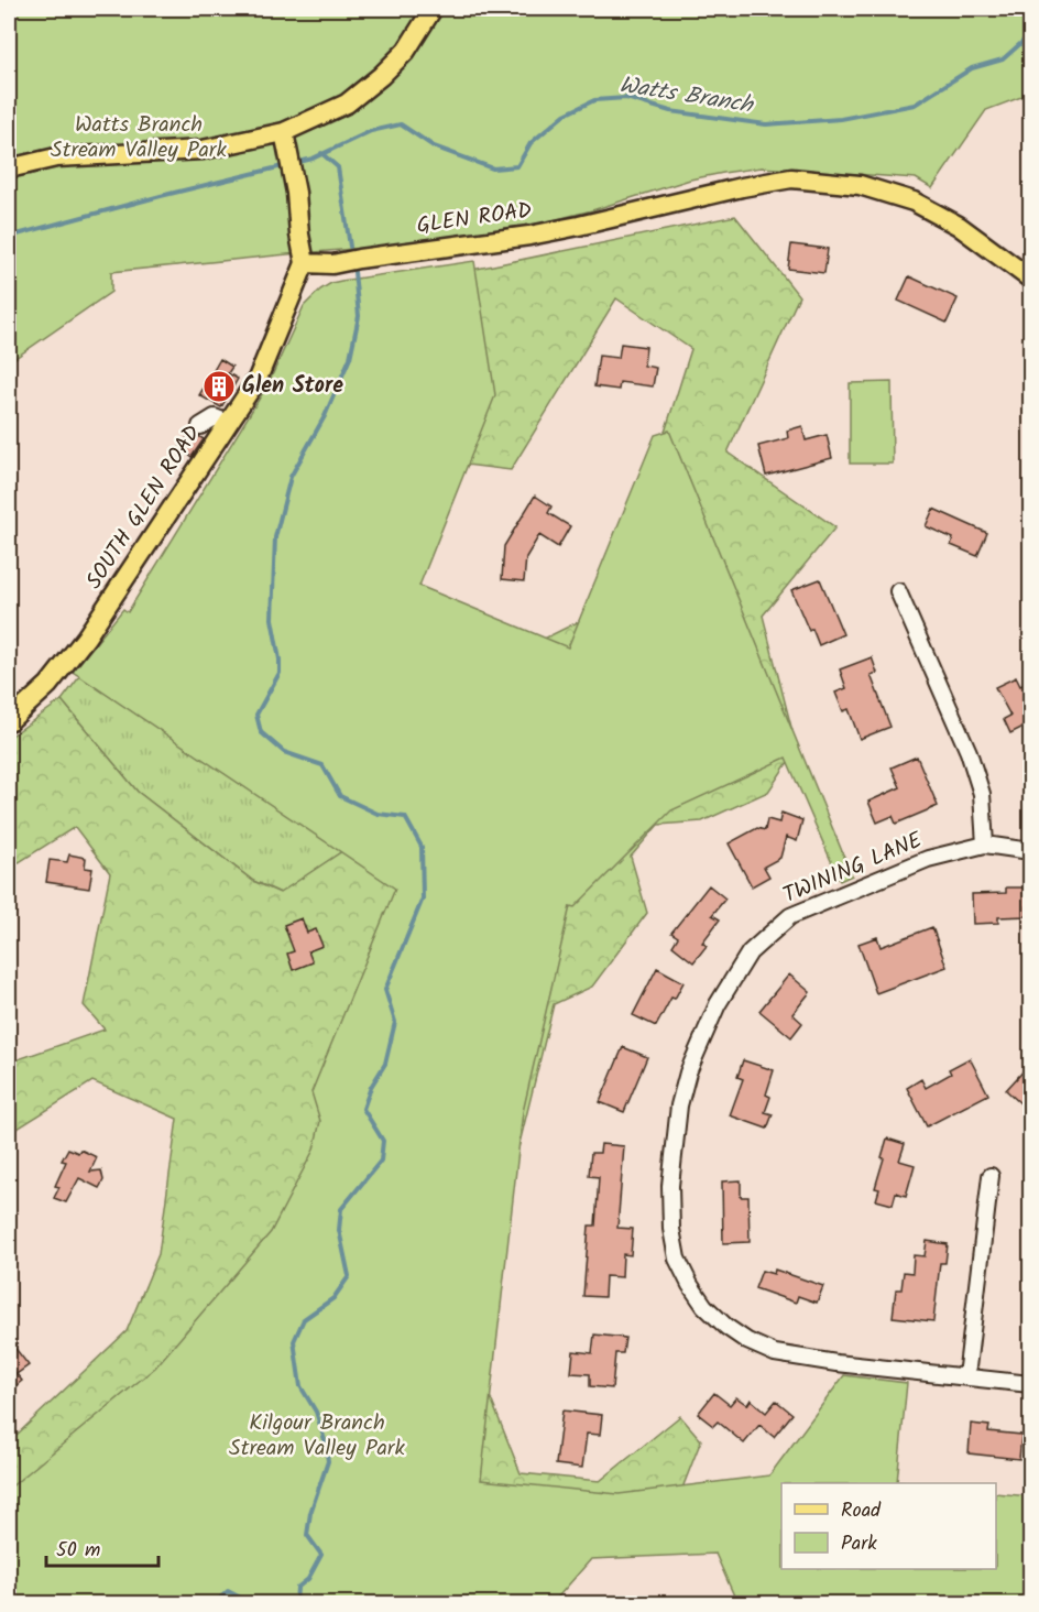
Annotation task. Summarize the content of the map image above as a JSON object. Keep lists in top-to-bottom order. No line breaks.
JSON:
{"streets":{"main road":["GLEN ROAD","SOUTH GLEN ROAD"],"street":["TWINING LANE"]},"crossings":[["GLEN ROAD","SOUTH GLEN ROAD"]],"water":["Watts Branch"],"parks":["Watts Branch Stream Valley Park","Kilgour Branch Stream Valley Park"],"places":{"building":["Glen Store"]},"legend":["Road","Park"],"scale_bar":"50 m"}
